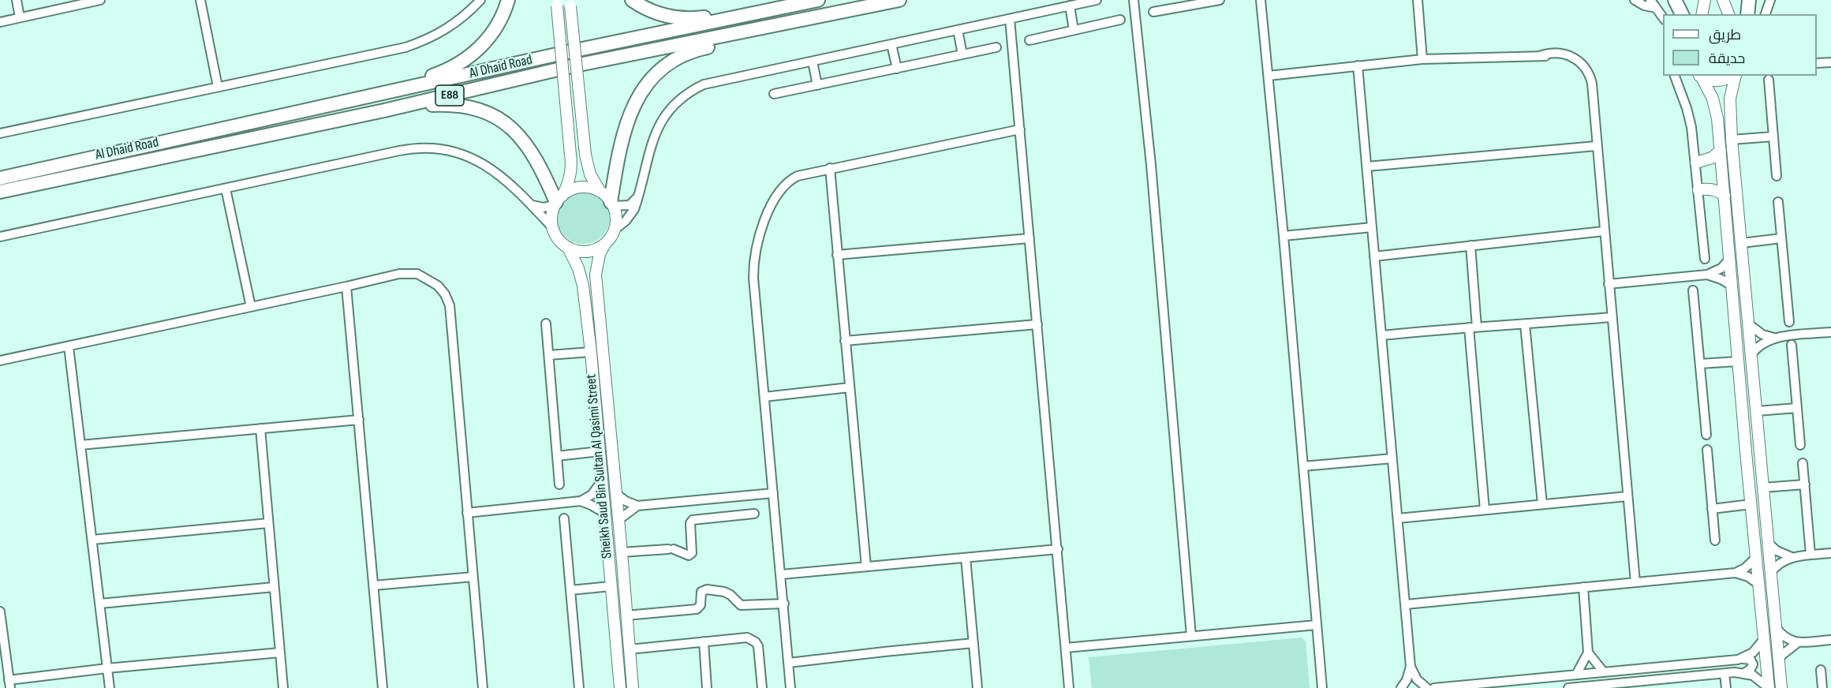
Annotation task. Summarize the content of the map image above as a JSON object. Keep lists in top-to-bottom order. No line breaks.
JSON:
{"streets":{"highway":["Al Dhaid Road","E88"],"main road":["Sheikh Saud Bin Sultan Al Qasimi Street"]},"legend":["طريق","حديقة"]}
